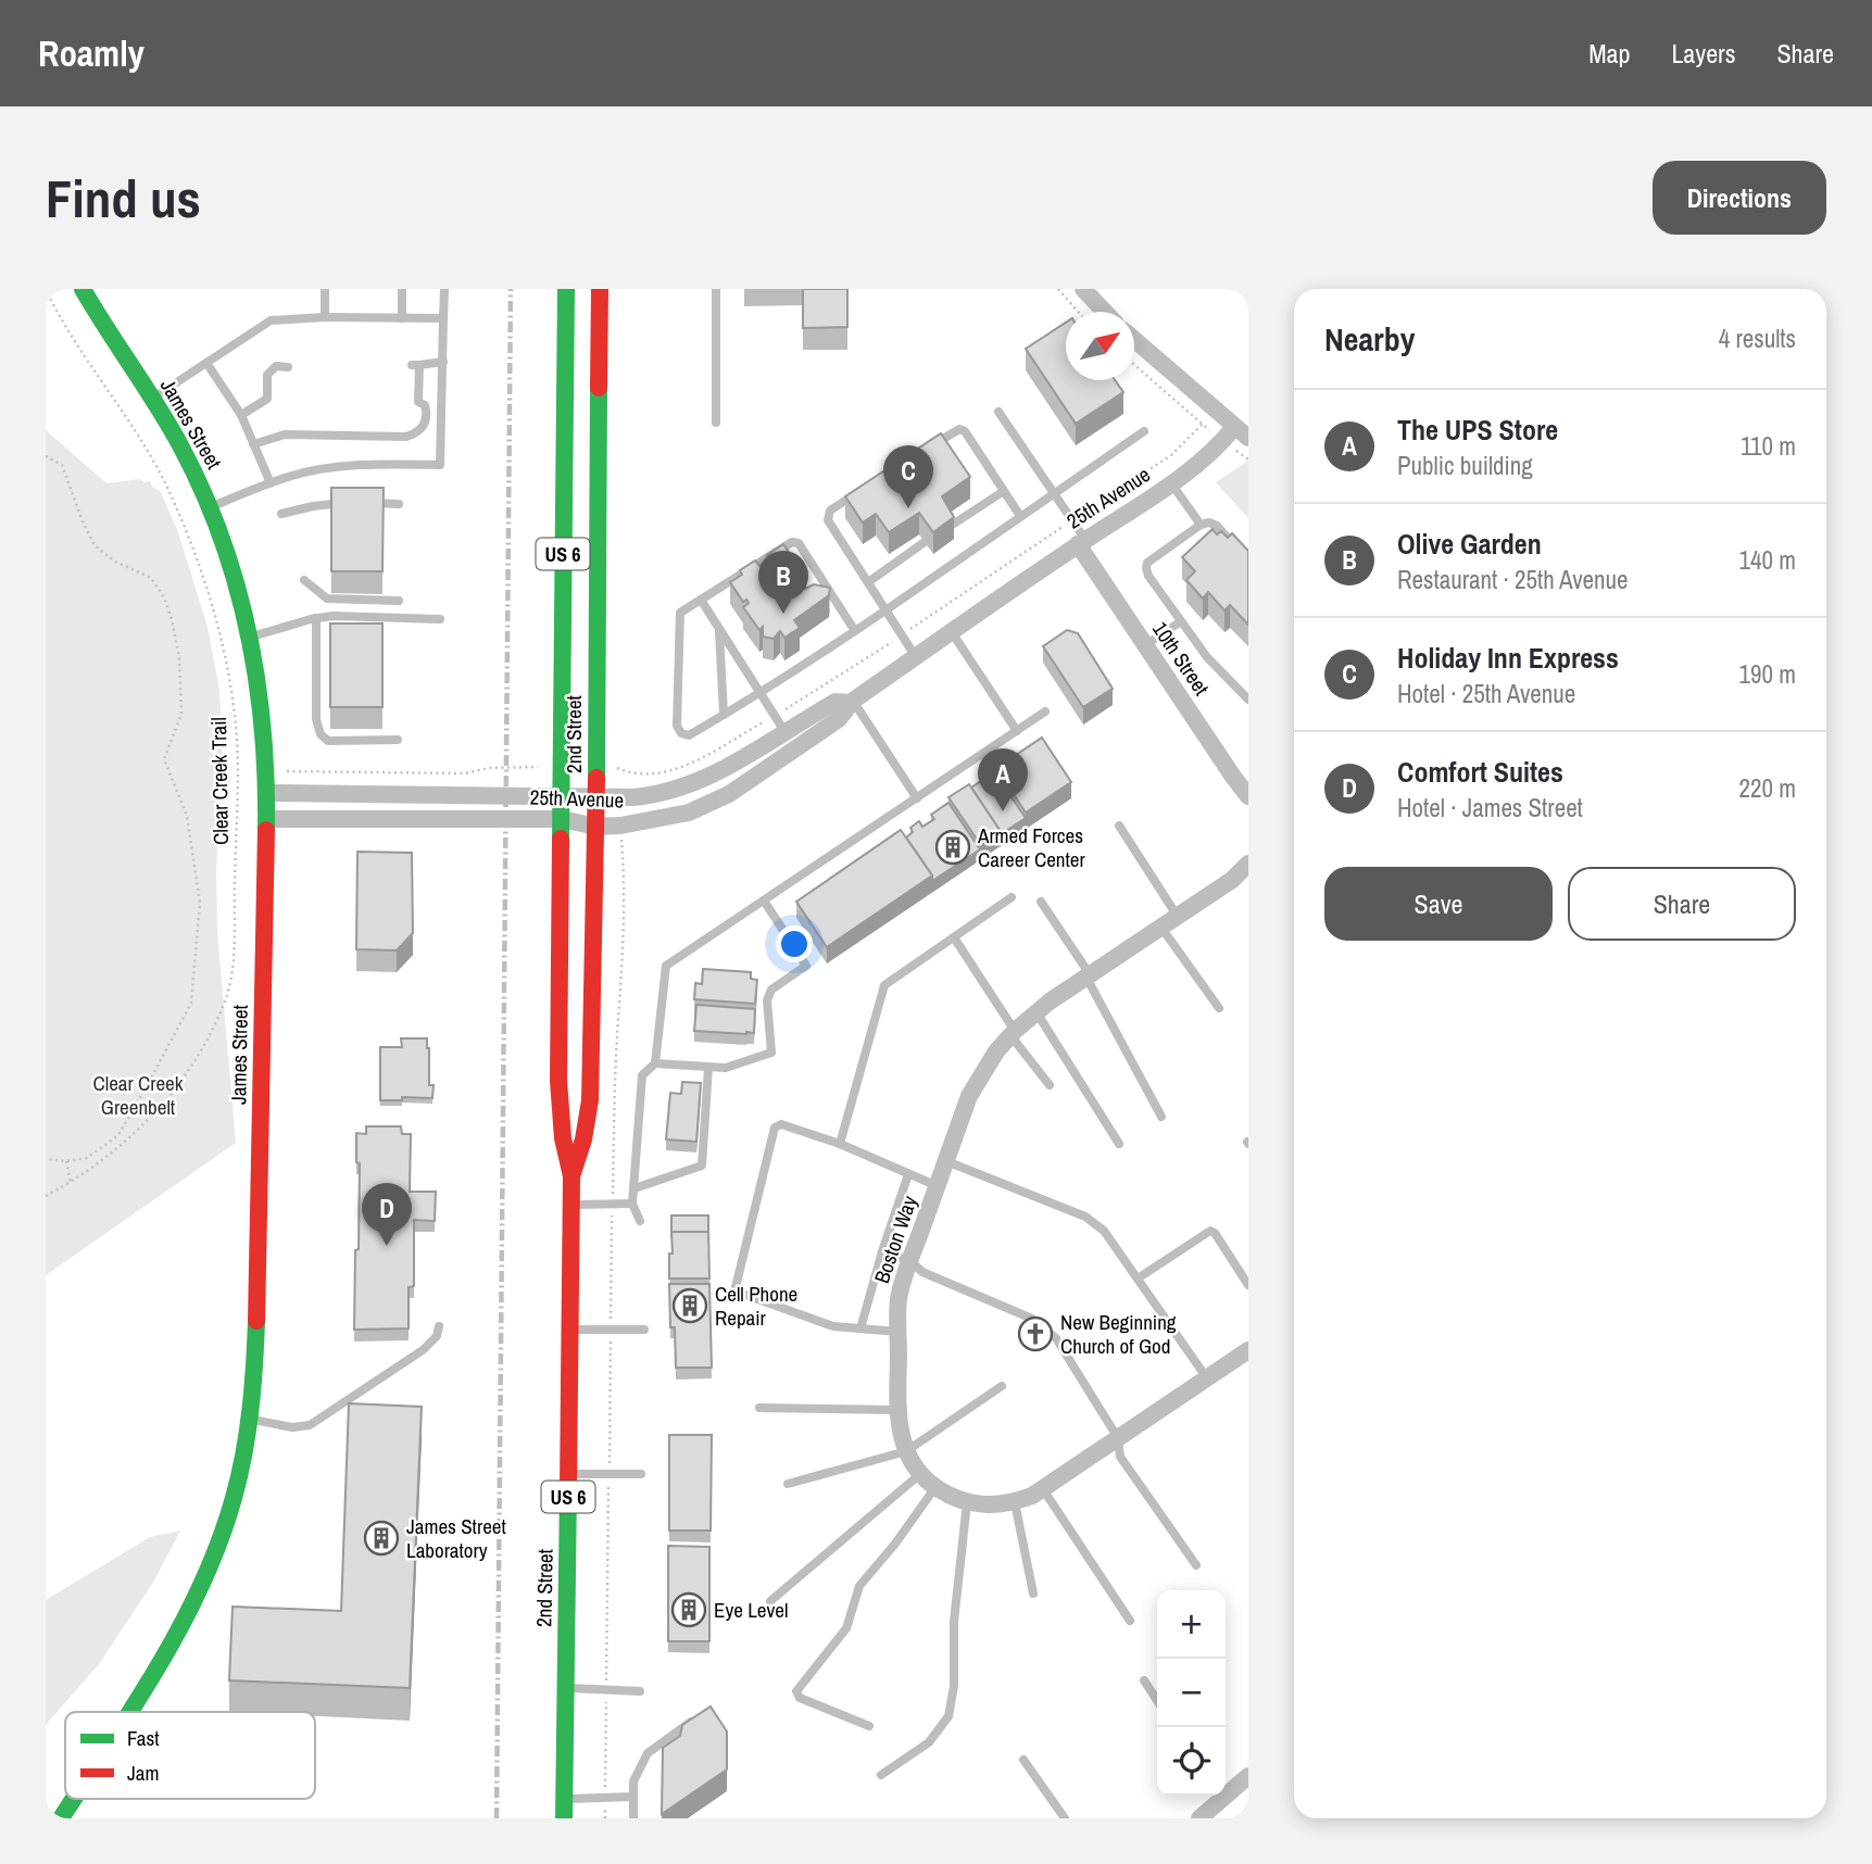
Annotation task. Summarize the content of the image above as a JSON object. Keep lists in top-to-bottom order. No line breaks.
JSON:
{"streets":{"main road":["James Street","US 6","2nd Street"],"street":["25th Avenue","10th Street","Boston Way"],"path":["Clear Creek Trail"]},"crossings":[["James Street","25th Avenue"],["25th Avenue","10th Street"],["25th Avenue","2nd Street"]],"parks":["Clear Creek Greenbelt"],"places":{"building":["Armed Forces Career Center","Cell Phone Repair","James Street Laboratory","Eye Level"],"church":["New Beginning Church of God"]},"legend":["Fast","Jam"],"north":"top right","page":{"header":"Roamly","nav":["Map","Layers","Share"],"buttons":["Directions",["Save","Share"]],"title":"Find us","heading":["Nearby","4 results"],"list":[{"mark":"A","name":"The UPS Store","note":"Public building","value":"110 m"},{"mark":"B","name":"Olive Garden","note":"Restaurant · 25th Avenue","value":"140 m"},{"mark":"C","name":"Holiday Inn Express","note":"Hotel · 25th Avenue","value":"190 m"},{"mark":"D","name":"Comfort Suites","note":"Hotel · James Street","value":"220 m"}],"pins":["C","B","A","D"],"map_buttons":["+","−"]}}
